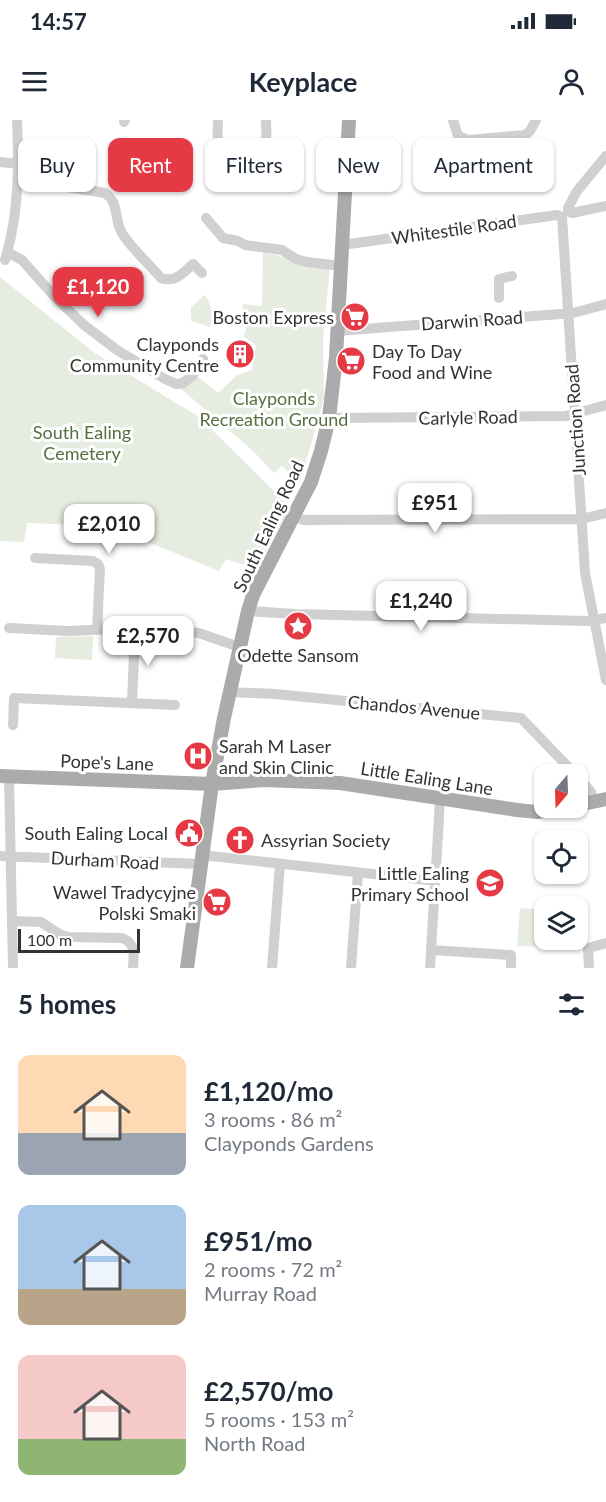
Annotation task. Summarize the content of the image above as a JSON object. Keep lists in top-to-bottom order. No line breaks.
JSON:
{"streets":{"main road":["South Ealing Road","Pope's Lane","Little Ealing Lane"],"street":["Whitestile Road","Darwin Road","Carlyle Road","Junction Road","Chandos Avenue","Durham Road"]},"crossings":[["Whitestile Road","Junction Road"],["Whitestile Road","South Ealing Road"],["Darwin Road","Junction Road"],["Darwin Road","South Ealing Road"],["Carlyle Road","Junction Road"],["Carlyle Road","South Ealing Road"],["South Ealing Road","Chandos Avenue"],["South Ealing Road","Pope's Lane"],["South Ealing Road","Little Ealing Lane"],["South Ealing Road","Durham Road"],["Pope's Lane","Little Ealing Lane"]],"parks":["Clayponds Recreation Ground","South Ealing Cemetery"],"places":{"supermarket":["Boston Express","Day To Day Food and Wine","Wawel Tradycyjne Polski Smaki"],"building":["Clayponds Community Centre"],"place":["Odette Sansom"],"hospital":["Sarah M Laser and Skin Clinic"],"public building":["South Ealing Local"],"church":["Assyrian Society"],"school or university":["Little Ealing Primary School"]},"scale_bar":"100 m","north":"bottom","page":{"status":"14:57","header":"Keyplace","chip":["Buy","Rent","Filters","New","Apartment"],"price":["£1,120","£951","£2,010","£1,240","£2,570"],"scale":"100 m","heading":"5 homes","list":[{"name":"£1,120/mo","note":"3 rooms · 86 m² · Clayponds Gardens"},{"name":"£951/mo","note":"2 rooms · 72 m² · Murray Road"},{"name":"£2,570/mo","note":"5 rooms · 153 m² · North Road"}]}}
